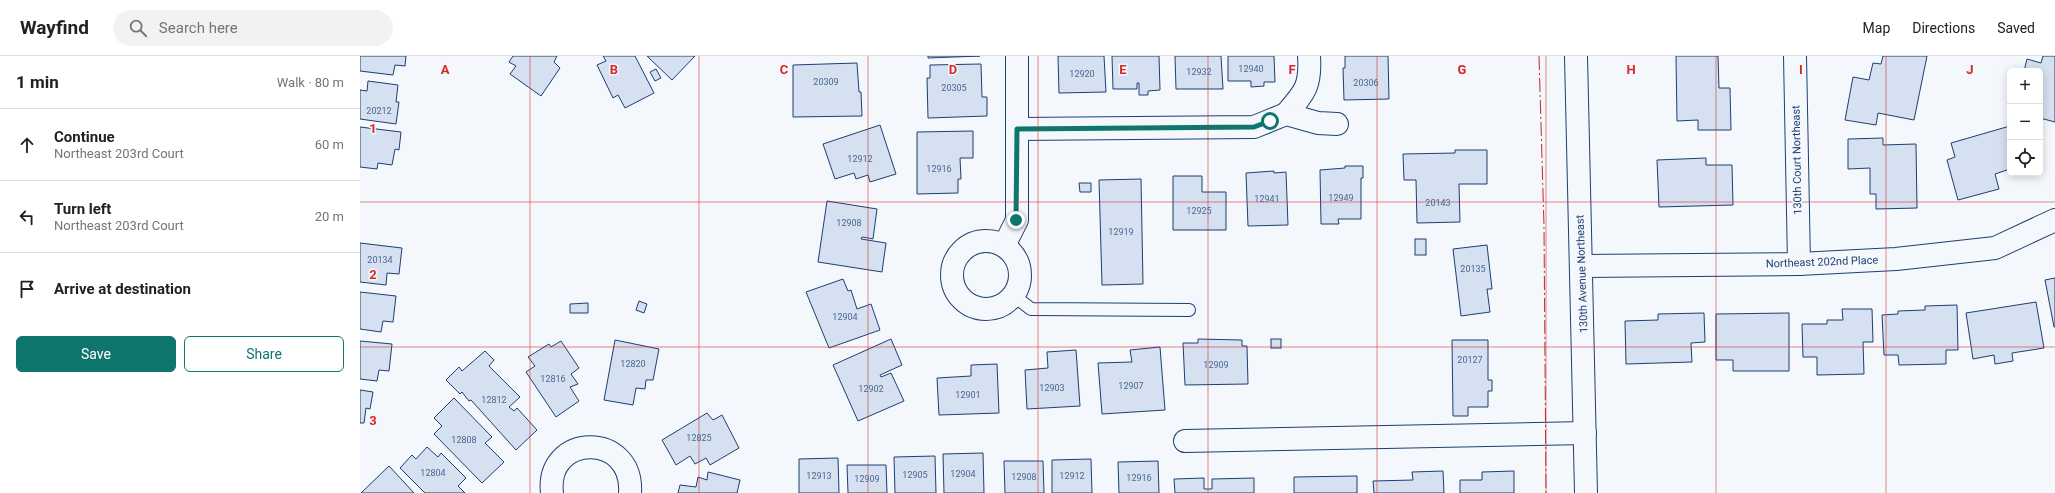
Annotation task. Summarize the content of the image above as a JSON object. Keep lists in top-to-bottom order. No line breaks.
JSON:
{"streets":{"street":["130th Court Northeast","Northeast 202nd Place","130th Avenue Northeast"]},"crossings":[["130th Court Northeast","Northeast 202nd Place"],["Northeast 202nd Place","130th Avenue Northeast"]],"house_numbers":["12940","12932","12920","20309","20306","20305","20212","12912","12916","12949","12941","20143","12925","12908","12919","20134","20135","12904","20127","12820","12909","12816","12907","12903","12902","12901","12812","12825","12808","12804","12904","12905","12913","12912","12908","12916","12909"],"page":{"header":"Wayfind","search":"Search here","nav":["Map","Directions","Saved"],"heading":["1 min","Walk · 80 m"],"map_buttons":["+","−"],"list":[["Continue","Northeast 203rd Court","60 m"],["Turn left","Northeast 203rd Court","20 m"],"Arrive at destination"],"buttons":["Save","Share"]},"grid":{"columns":["A","B","C","D","E","F","G","H","I","J"],"rows":["1","2","3"]}}
